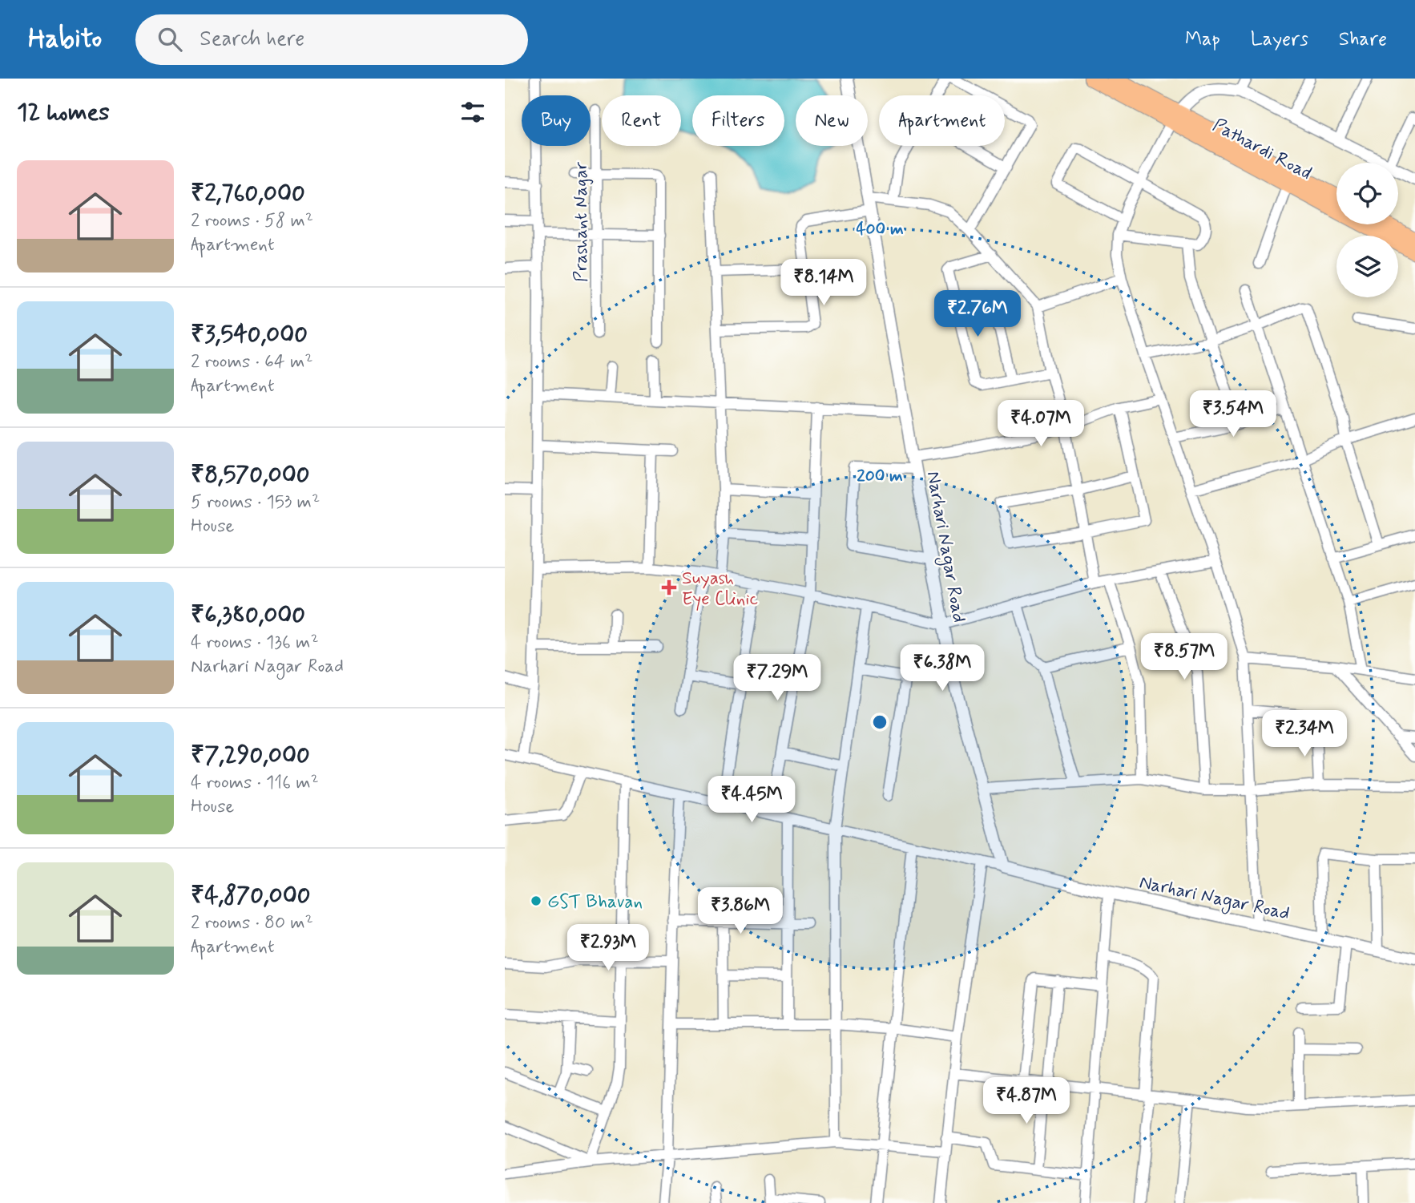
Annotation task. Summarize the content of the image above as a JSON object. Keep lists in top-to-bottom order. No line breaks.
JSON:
{"streets":{"main road":["Pathardi Road"],"street":["Prashant Nagar","Narhari Nagar Road"]},"places":{"health":["Suyash Eye Clinic"],"other":["GST Bhavan"]},"page":{"header":"Habito","search":"Search here","nav":["Map","Layers","Share"],"heading":"12 homes","chip":["Buy","Rent","Filters","New","Apartment"],"list":[{"name":"₹2,760,000","note":"2 rooms · 58 m² · Apartment"},{"name":"₹3,540,000","note":"2 rooms · 64 m² · Apartment"},{"name":"₹8,570,000","note":"5 rooms · 153 m² · House"},{"name":"₹6,380,000","note":"4 rooms · 136 m² · Narhari Nagar Road"},{"name":"₹7,290,000","note":"4 rooms · 116 m² · House"},{"name":"₹4,870,000","note":"2 rooms · 80 m² · Apartment"}],"price":["₹8.14M","₹2.76M","₹3.54M","₹4.07M","₹8.57M","₹6.38M","₹7.29M","₹2.34M","₹4.45M","₹3.86M","₹2.93M","₹4.87M"]},"rings":["400 m","200 m"]}
